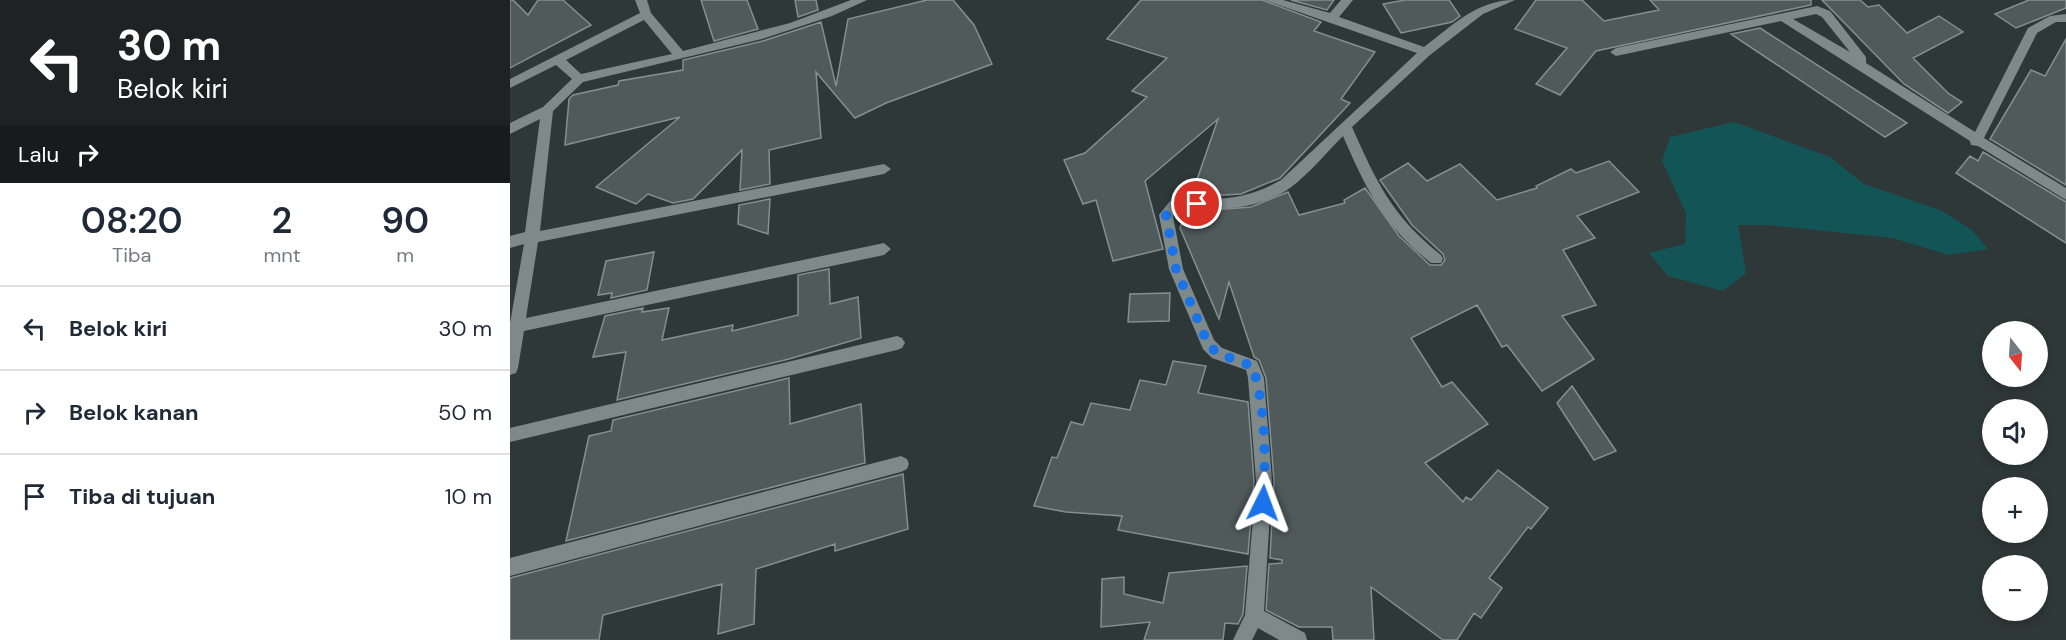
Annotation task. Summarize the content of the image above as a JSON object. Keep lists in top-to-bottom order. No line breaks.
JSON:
{"north":"bottom","page":{"turn":["30 m","Belok kiri"],"then":"Lalu","eta":["08:20","Tiba","2","mnt","90","m"],"list":[{"name":"Belok kiri","value":"30 m"},{"name":"Belok kanan","value":"50 m"},{"name":"Tiba di tujuan","value":"10 m"}],"map_buttons":["+","−"]}}
